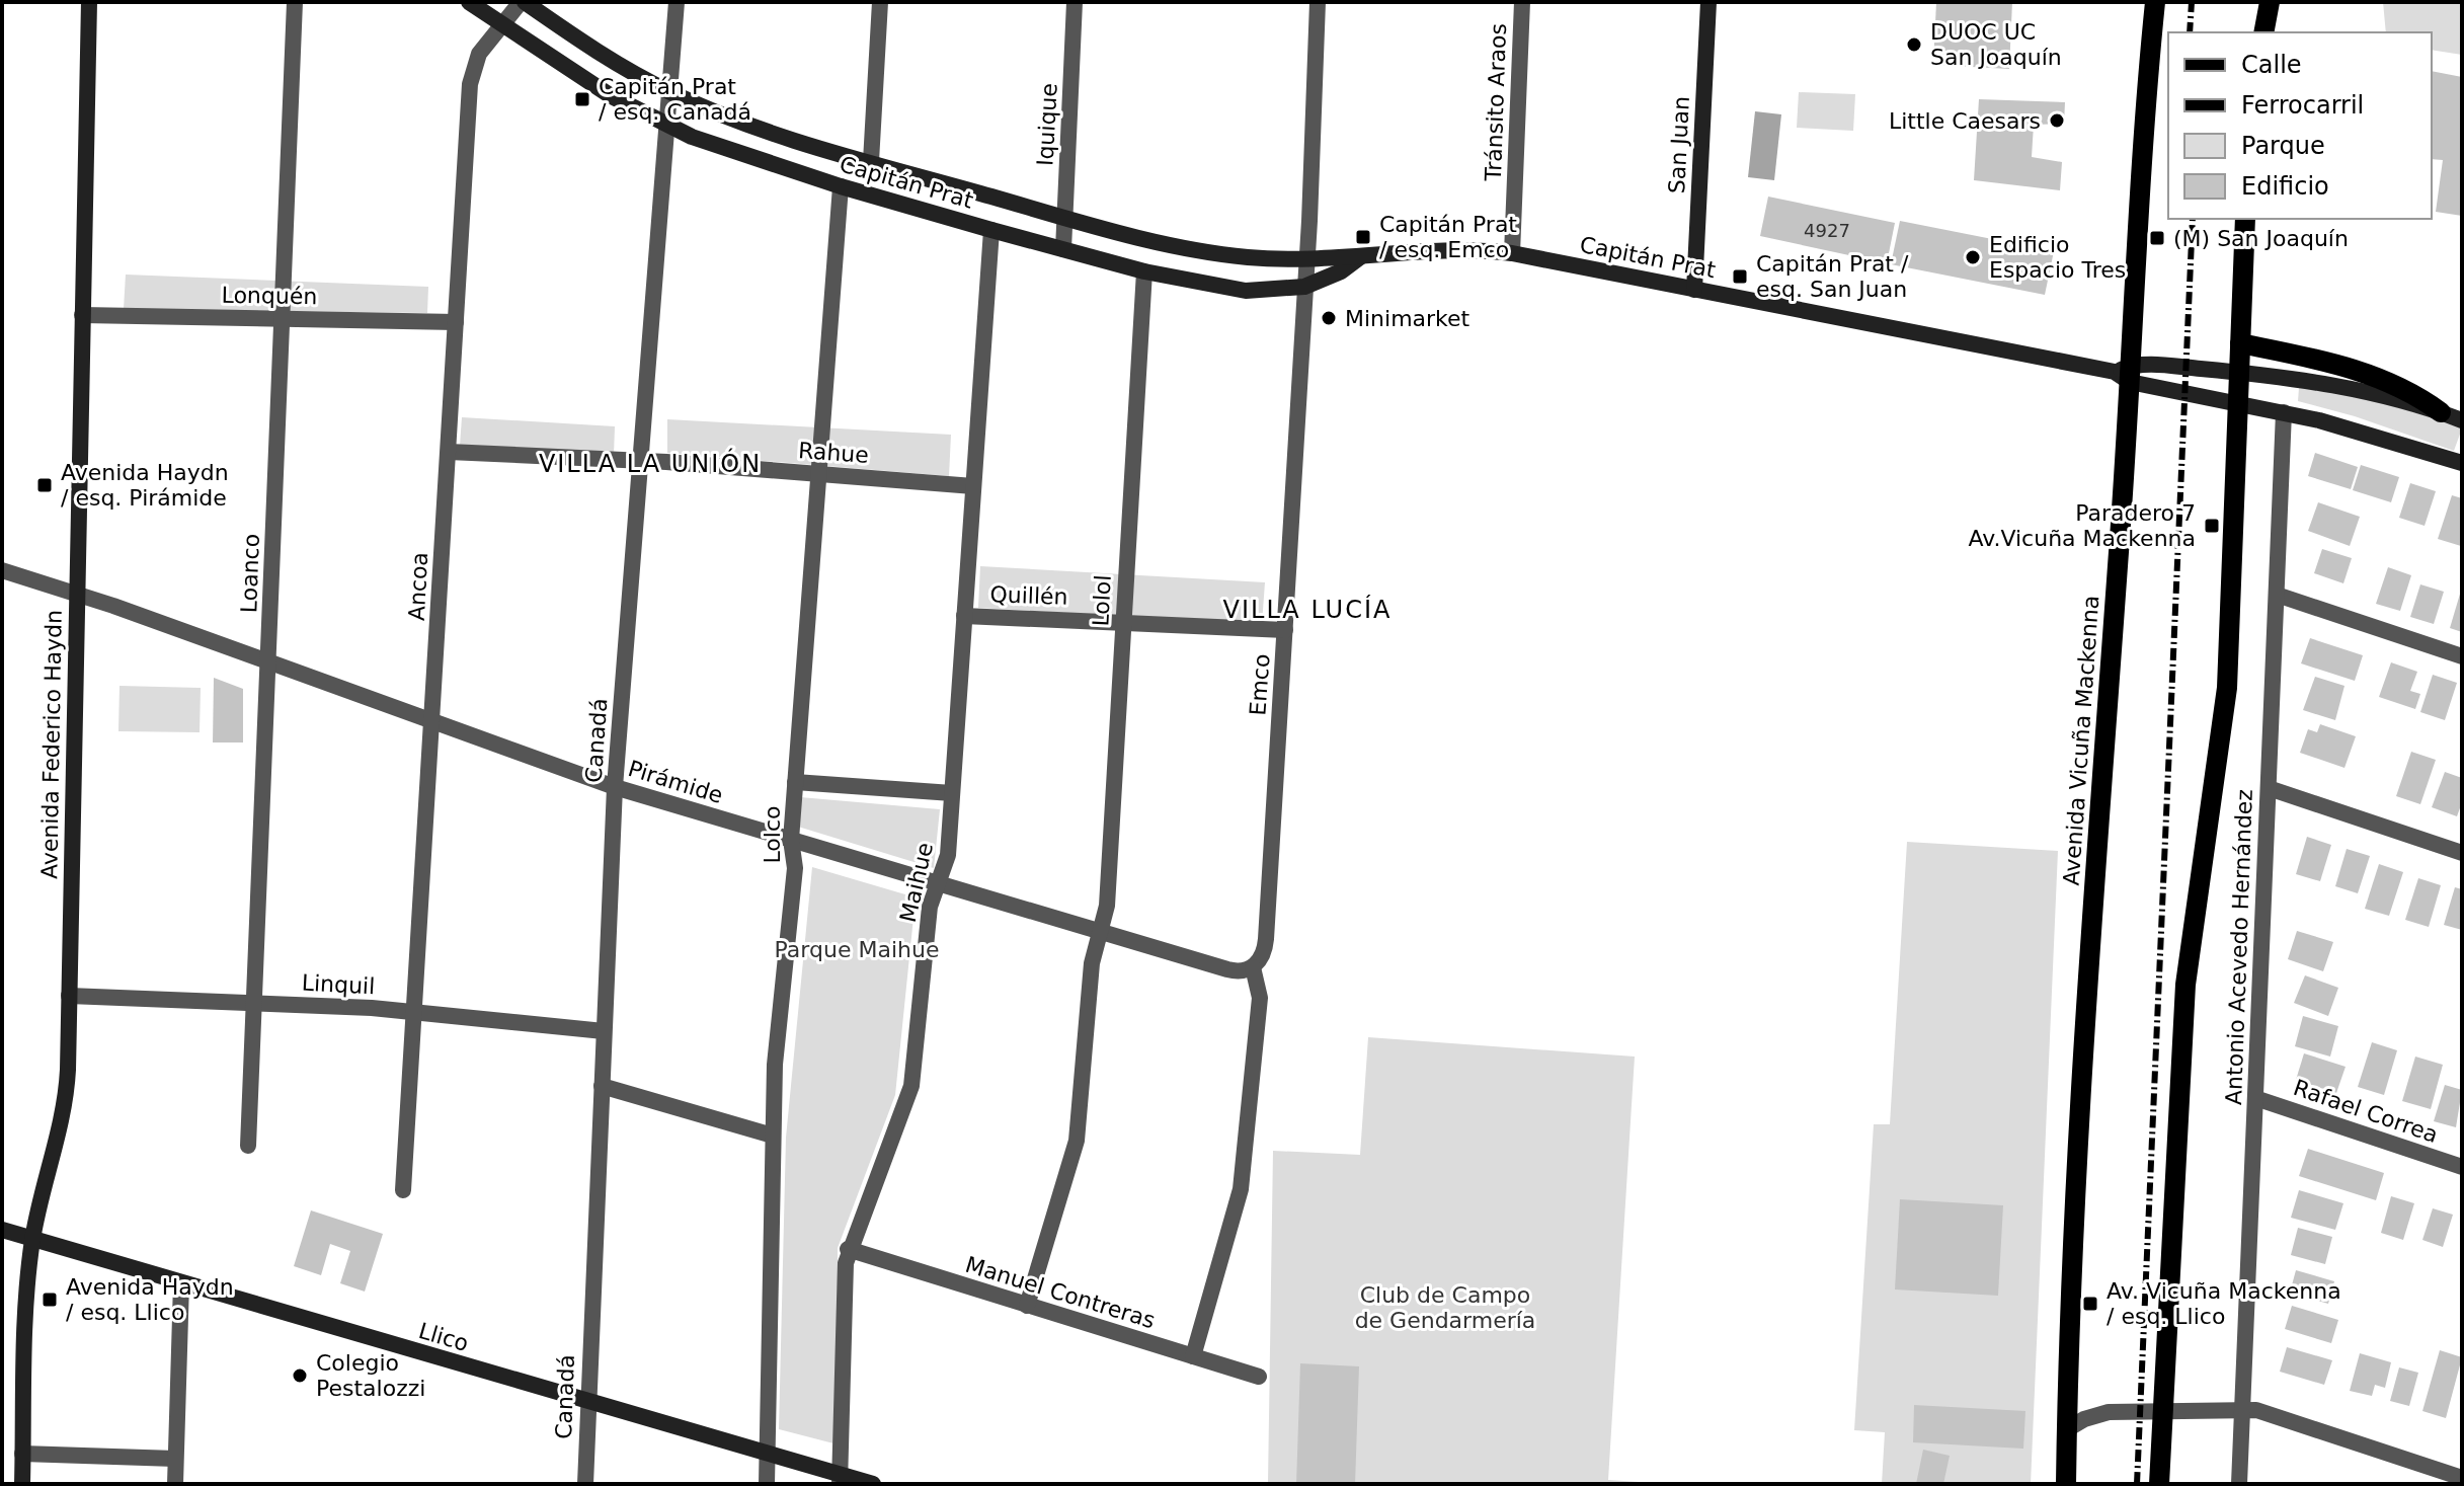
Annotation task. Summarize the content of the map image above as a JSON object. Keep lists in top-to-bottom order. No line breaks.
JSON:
{"streets":{"main road":["Avenida Vicuña Mackenna"],"street":["Tránsito Araos","Iquique","San Juan","Capitán Prat","Lonquén","Rahue","Loanco","Ancoa","Quillén","Lolol","Emco","Canadá","Avenida Federico Haydn","Pirámide","Lolco","Maihue","Antonio Acevedo Hernández","Linquil","Rafael Correa","Manuel Contreras","Llico"]},"crossings":[["Tránsito Araos","Capitán Prat"],["Iquique","Capitán Prat"],["San Juan","Capitán Prat"],["Capitán Prat","Ancoa"],["Capitán Prat","Lolol"],["Capitán Prat","Emco"],["Capitán Prat","Canadá"],["Capitán Prat","Avenida Vicuña Mackenna"],["Capitán Prat","Lolco"],["Capitán Prat","Maihue"],["Lonquén","Loanco"],["Lonquén","Ancoa"],["Lonquén","Avenida Federico Haydn"],["Rahue","Ancoa"],["Rahue","Canadá"],["Rahue","Lolco"],["Rahue","Maihue"],["Loanco","Pirámide"],["Loanco","Linquil"],["Ancoa","Pirámide"],["Ancoa","Linquil"],["Quillén","Lolol"],["Quillén","Emco"],["Quillén","Maihue"],["Lolol","Pirámide"],["Lolol","Manuel Contreras"],["Emco","Pirámide"],["Emco","Manuel Contreras"],["Canadá","Pirámide"],["Canadá","Linquil"],["Canadá","Llico"],["Avenida Federico Haydn","Pirámide"],["Avenida Federico Haydn","Linquil"],["Avenida Federico Haydn","Llico"],["Pirámide","Lolco"],["Pirámide","Maihue"],["Lolco","Llico"],["Maihue","Manuel Contreras"],["Maihue","Llico"],["Antonio Acevedo Hernández","Rafael Correa"]],"districts":["VILLA LA UNIÓN","VILLA LUCÍA"],"parks":["Parque Maihue","Club de Campo de Gendarmería"],"places":{"other":["DUOC UC San Joaquín","Little Caesars","Edificio Espacio Tres","Minimarket","Colegio Pestalozzi"],"transit":["Capitán Prat / esq. Canadá","Capitán Prat / esq. Emco","(M) San Joaquín","Capitán Prat / esq. San Juan","Avenida Haydn / esq. Pirámide","Paradero 7 Av.Vicuña Mackenna","Avenida Haydn / esq. Llico","Av. Vicuña Mackenna / esq. Llico"]},"house_numbers":["4927"],"legend":["Calle","Ferrocarril","Parque","Edificio"]}
